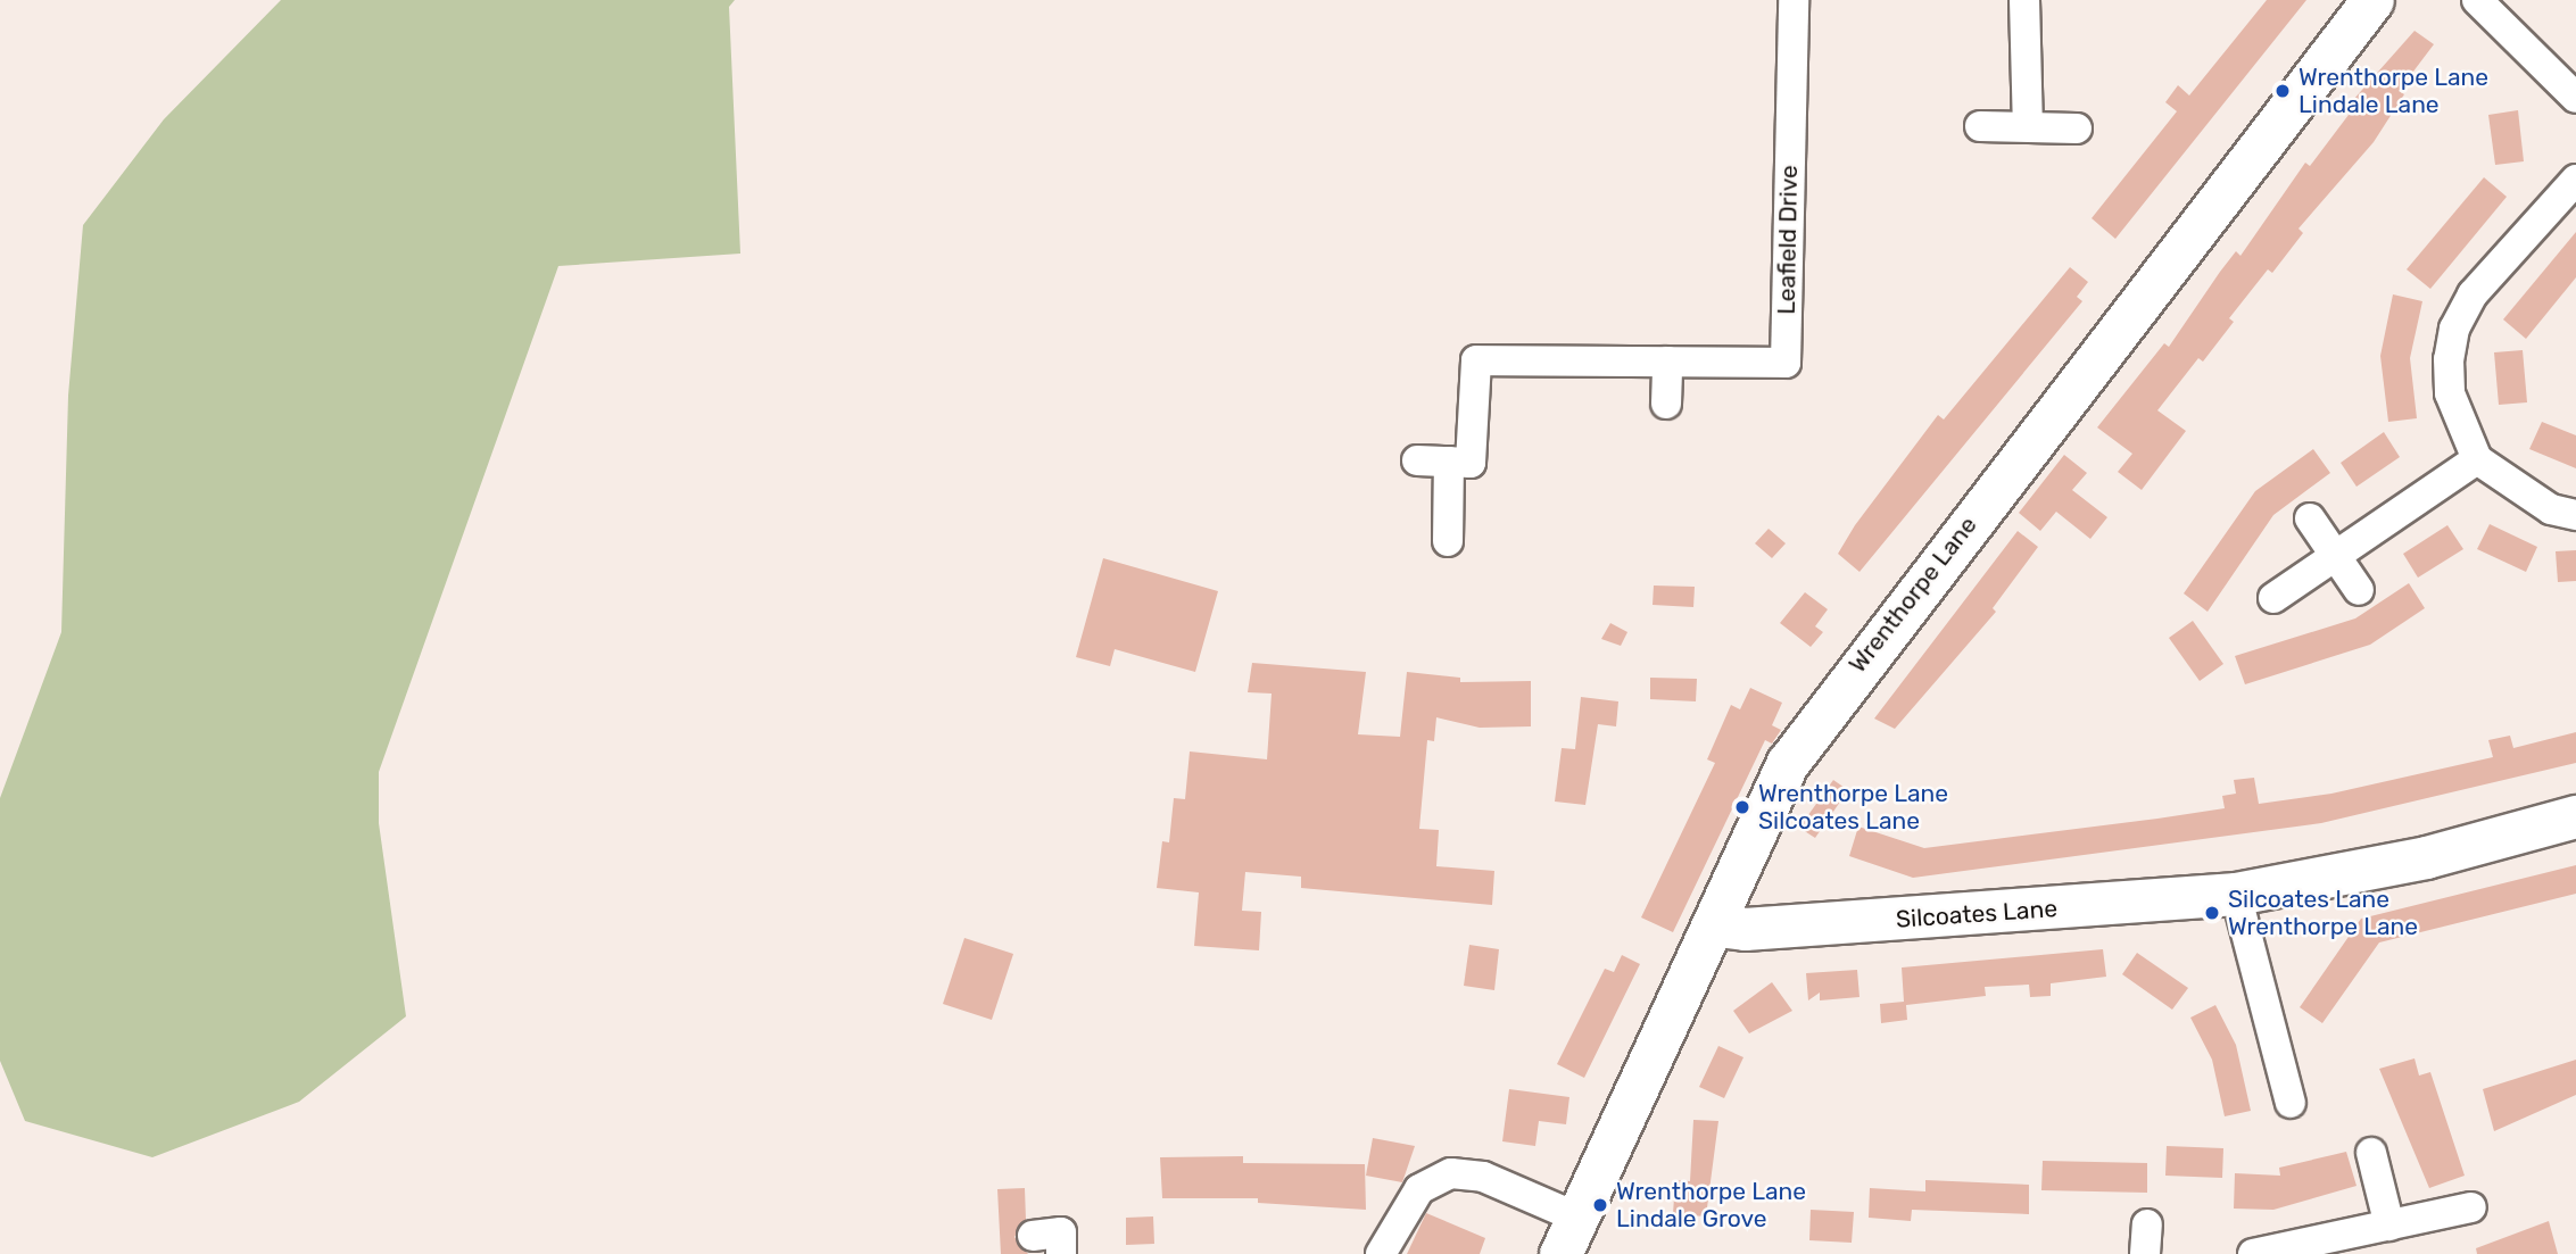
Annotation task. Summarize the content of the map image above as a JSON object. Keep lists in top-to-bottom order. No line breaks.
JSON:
{"streets":{"street":["Leafield Drive","Wrenthorpe Lane","Silcoates Lane"]},"crossings":[["Wrenthorpe Lane","Silcoates Lane"]],"places":["Wrenthorpe Lane Lindale Lane","Wrenthorpe Lane Silcoates Lane","Silcoates Lane Wrenthorpe Lane","Wrenthorpe Lane Lindale Grove"]}
